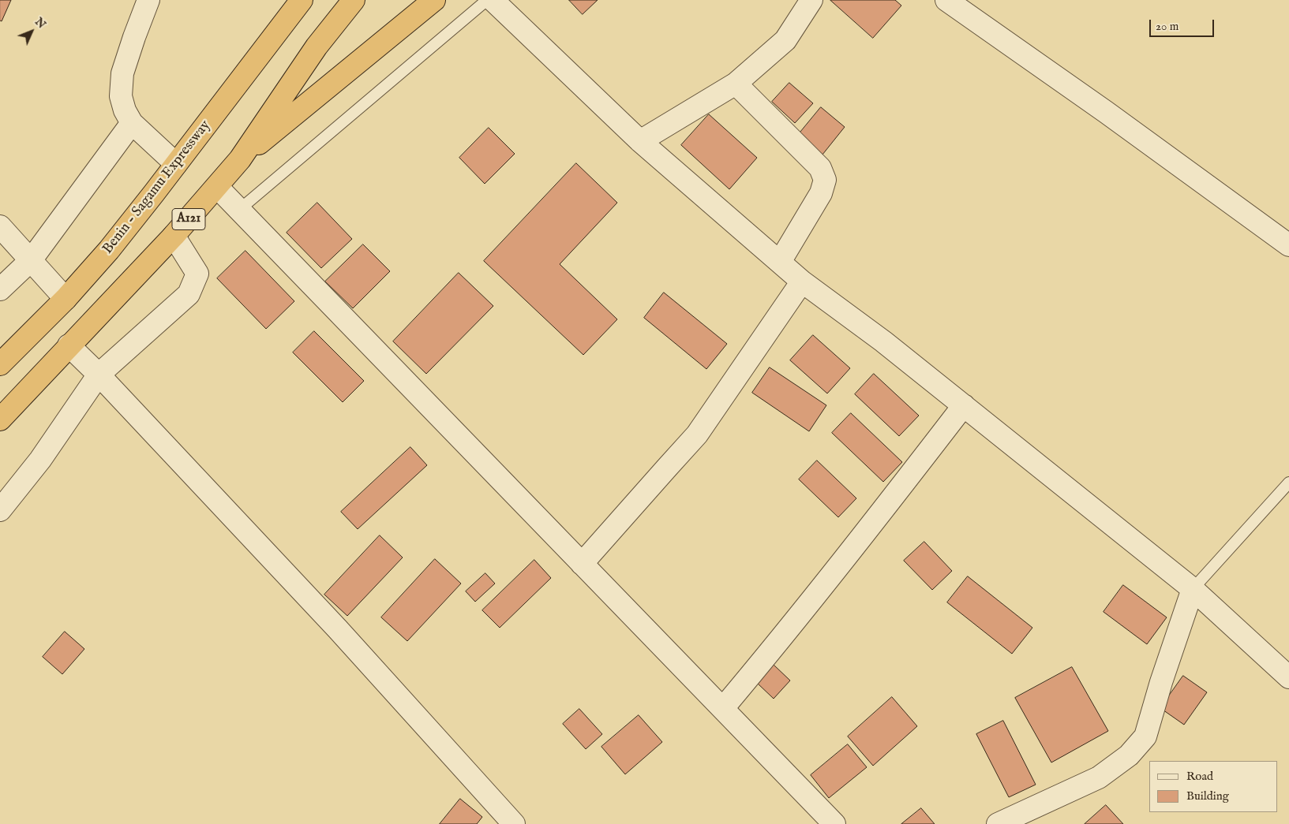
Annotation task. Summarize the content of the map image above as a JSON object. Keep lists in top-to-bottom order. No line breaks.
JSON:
{"streets":{"highway":["Benin - Sagamu Expressway","A121"]},"legend":["Road","Building"],"scale_bar":"20 m","north":"top right"}
